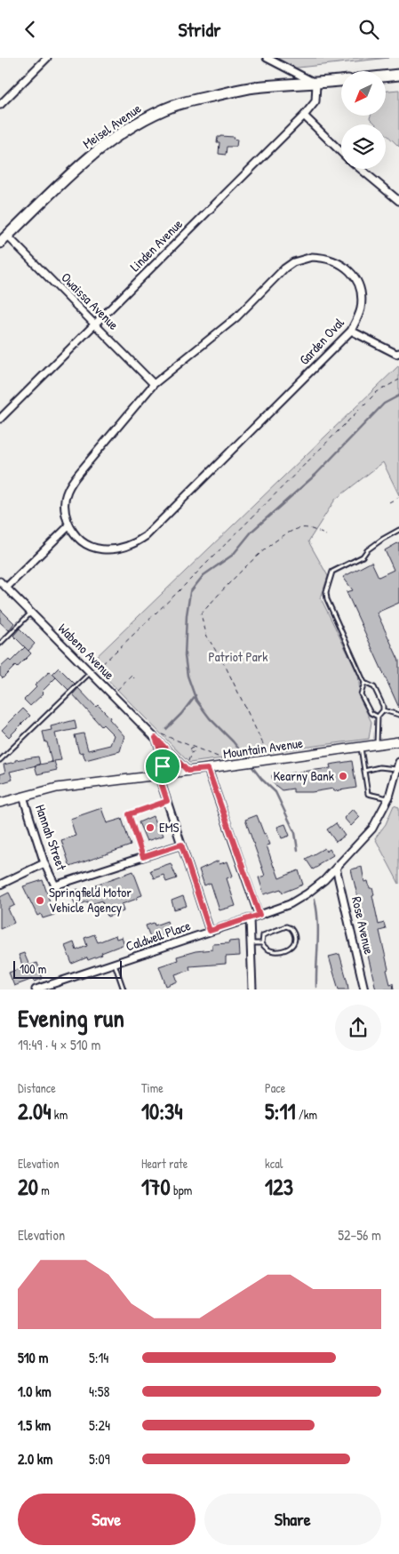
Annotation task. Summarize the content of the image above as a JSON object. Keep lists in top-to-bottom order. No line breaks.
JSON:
{"streets":{"main road":["Meisel Avenue"],"street":["Linden Avenue","Owaissa Avenue","Garden Oval","Wabeno Avenue","Mountain Avenue","Hannah Street","Rose Avenue","Caldwell Place"]},"crossings":[["Meisel Avenue","Linden Avenue"],["Meisel Avenue","Owaissa Avenue"],["Linden Avenue","Owaissa Avenue"],["Owaissa Avenue","Garden Oval"],["Wabeno Avenue","Mountain Avenue"],["Wabeno Avenue","Caldwell Place"],["Mountain Avenue","Hannah Street"],["Rose Avenue","Caldwell Place"]],"parks":["Patriot Park"],"places":["Kearny Bank","EMS","Springfield Motor Vehicle Agency"],"scale_bar":"100 m","north":"bottom left","page":{"header":"Stridr","scale":"100 m","heading":["Evening run","19:49 · 4 × 510 m"],"stats":[["Distance","2.04 km"],["Time","10:34"],["Pace","5:11 /km"],["Elevation","20 m"],["Heart rate","170 bpm"],["kcal","123"]],"chart":["Elevation","52–56 m"],"list":[{"name":"510 m","note":"5:14"},{"name":"1.0 km","note":"4:58"},{"name":"1.5 km","note":"5:24"},{"name":"2.0 km","note":"5:09"}],"buttons":["Save","Share"]}}
